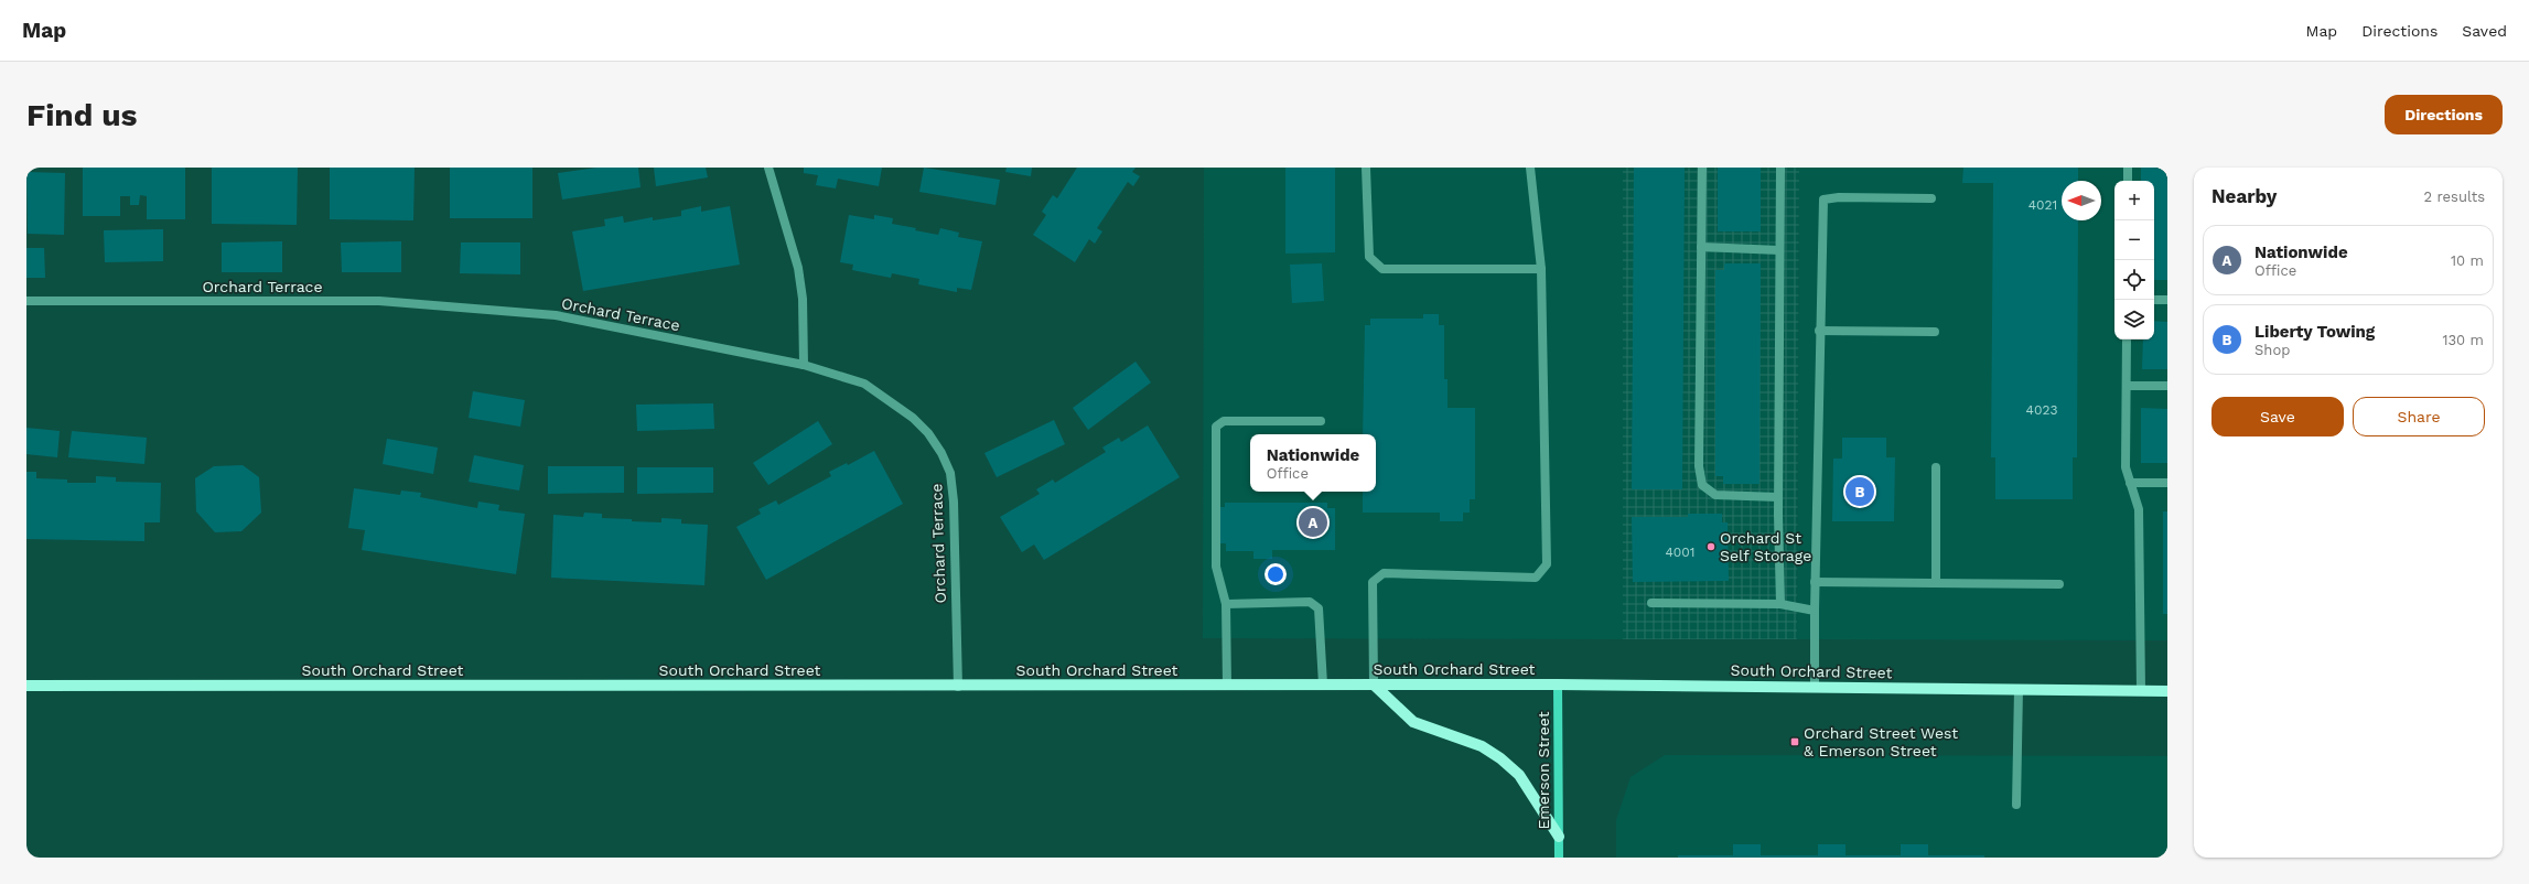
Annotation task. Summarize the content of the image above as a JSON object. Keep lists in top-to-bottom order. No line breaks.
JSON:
{"streets":{"main road":["South Orchard Street","Emerson Street"],"street":["Orchard Terrace"]},"crossings":[["Orchard Terrace","South Orchard Street"],["South Orchard Street","Emerson Street"]],"places":{"other":["Orchard St Self Storage"],"transit":["Orchard Street West & Emerson Street"]},"house_numbers":["4021","4023","4001"],"north":"left","page":{"header":"Map","nav":["Map","Directions","Saved"],"buttons":["Directions",["Save","Share"]],"title":"Find us","heading":["Nearby","2 results"],"map_buttons":["+","−"],"list":[{"mark":"A","name":"Nationwide","note":"Office","value":"10 m"},{"mark":"B","name":"Liberty Towing","note":"Shop","value":"130 m"}],"popup":["Nationwide","Office"],"pins":["B","A"]}}
